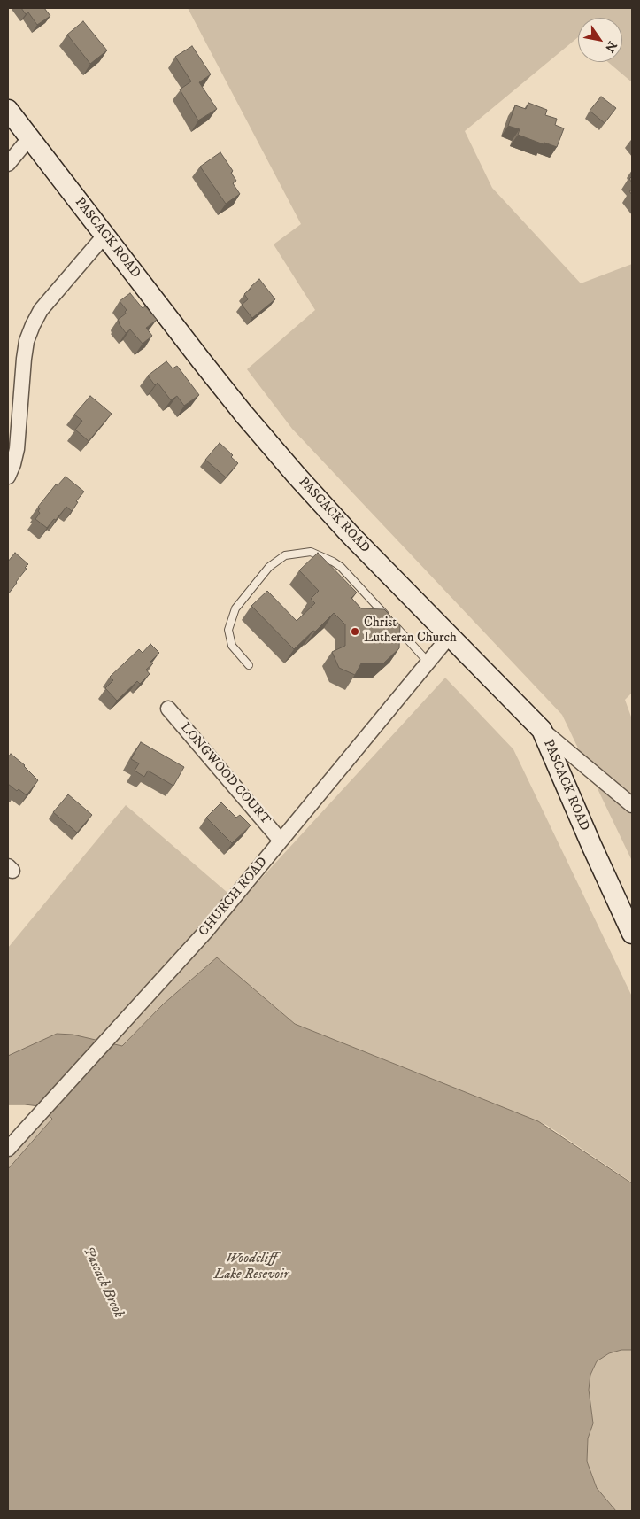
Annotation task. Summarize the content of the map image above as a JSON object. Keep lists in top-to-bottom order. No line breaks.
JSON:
{"streets":{"street":["PASCACK ROAD","LONGWOOD COURT","CHURCH ROAD"]},"crossings":[["PASCACK ROAD","CHURCH ROAD"],["LONGWOOD COURT","CHURCH ROAD"]],"water":["Woodcliff Lake Resevoir","Pascack Brook"],"places":["Christ Lutheran Church"],"north":"bottom right"}
